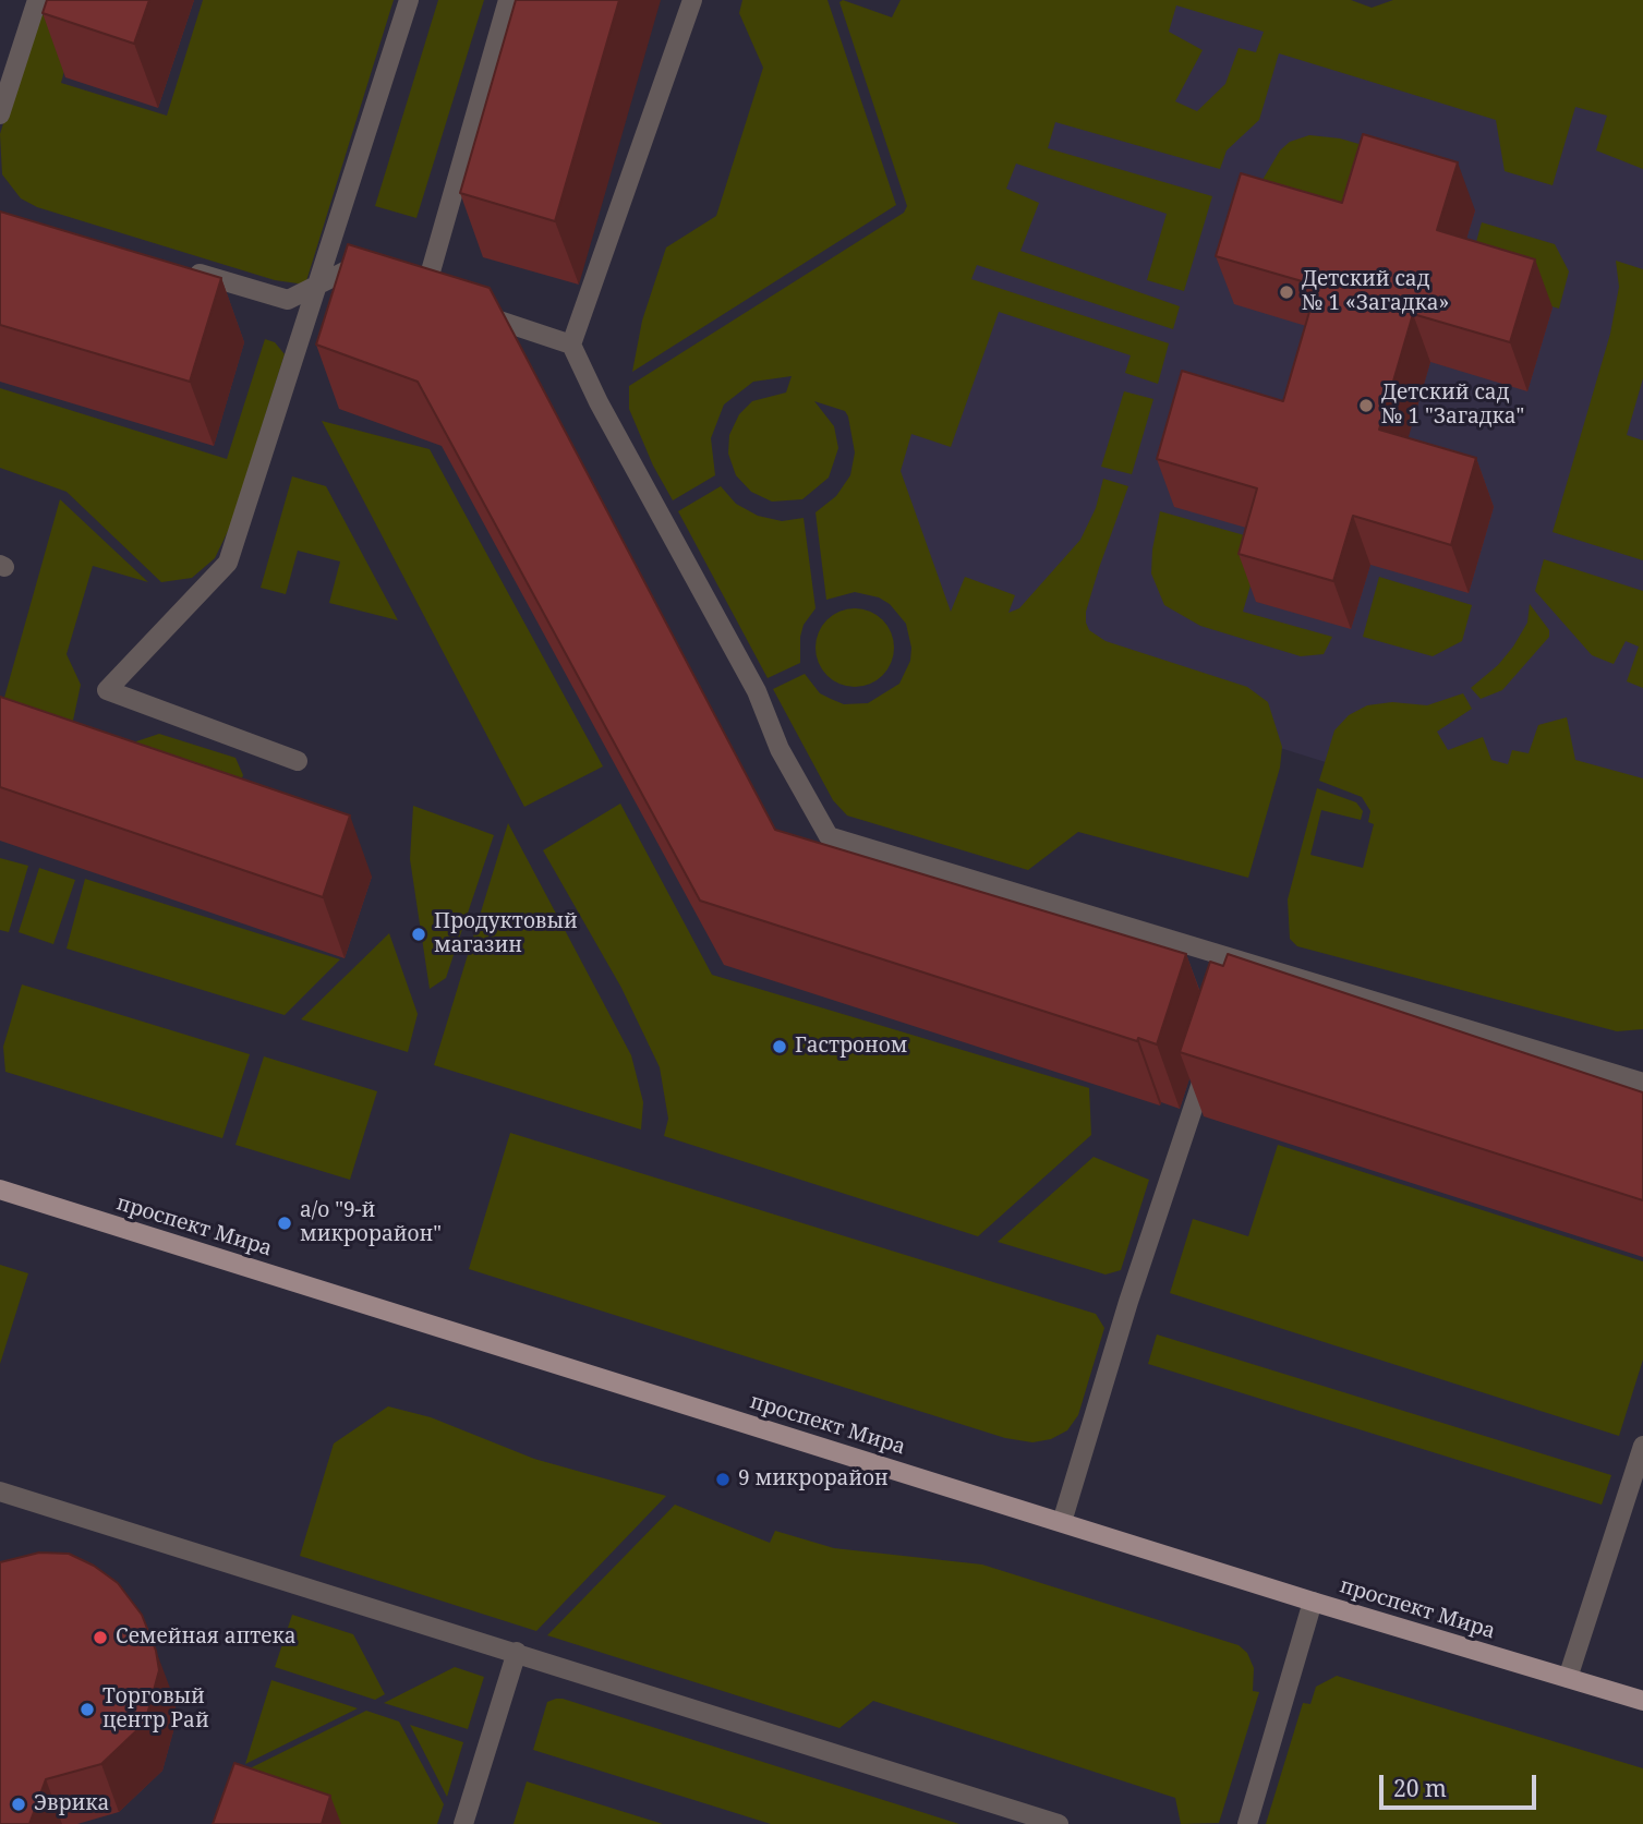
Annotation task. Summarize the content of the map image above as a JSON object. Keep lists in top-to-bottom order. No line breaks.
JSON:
{"streets":{"main road":["проспект Мира"]},"places":["Детский сад № 1 «Загадка»","Детский сад № 1 \"Загадка\"","Продуктовый магазин","Гастроном","а/о \"9-й микрорайон\"","9 микрорайон","Семейная аптека","Торговый центр Рай","Эврика"],"scale_bar":"20 m"}
